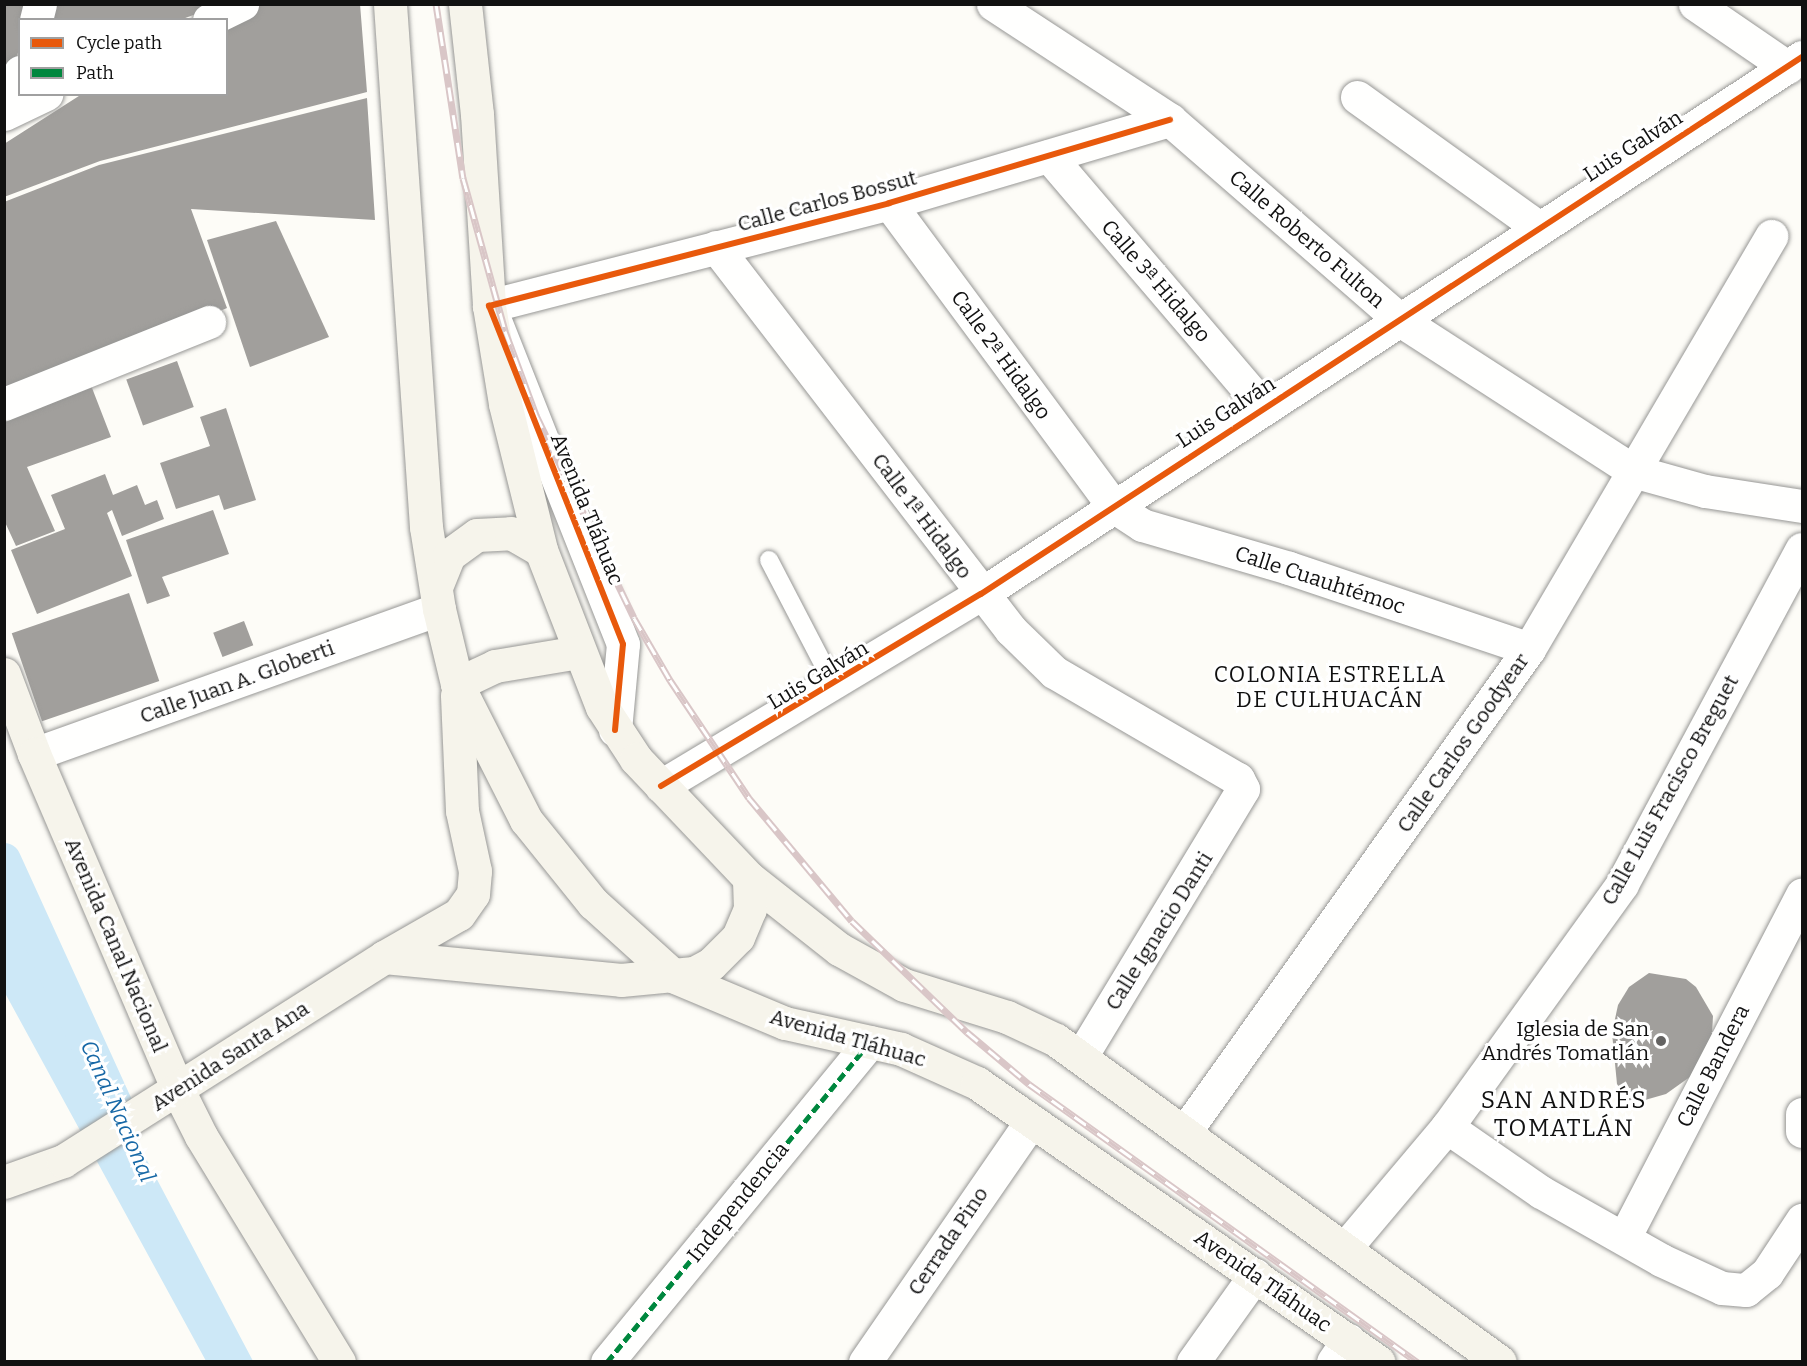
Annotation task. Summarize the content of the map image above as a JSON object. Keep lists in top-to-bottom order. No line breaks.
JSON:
{"streets":{"main road":["Avenida Tláhuac","Avenida Canal Nacional","Avenida Santa Ana"],"street":["Luis Galván","Calle Carlos Bossut","Calle Roberto Fulton","Calle 3ª Hidalgo","Calle 2ª Hidalgo","Calle 1ª Hidalgo","Calle Cuauhtémoc","Calle Juan A. Globerti","Calle Carlos Goodyear","Calle Luis Fracisco Breguet","Calle Ignacio Danti","Calle Bandera","Independencia","Cerrada Pino"]},"crossings":[["Luis Galván","Calle Roberto Fulton"],["Luis Galván","Calle 3ª Hidalgo"],["Luis Galván","Calle 2ª Hidalgo"],["Luis Galván","Avenida Tláhuac"],["Luis Galván","Calle 1ª Hidalgo"],["Luis Galván","Calle Cuauhtémoc"],["Calle Carlos Bossut","Calle Roberto Fulton"],["Calle Carlos Bossut","Calle 3ª Hidalgo"],["Calle Carlos Bossut","Calle 2ª Hidalgo"],["Calle Carlos Bossut","Avenida Tláhuac"],["Calle Carlos Bossut","Calle 1ª Hidalgo"],["Calle Roberto Fulton","Calle Carlos Goodyear"],["Calle 2ª Hidalgo","Calle Cuauhtémoc"],["Avenida Tláhuac","Calle Juan A. Globerti"],["Avenida Tláhuac","Calle Carlos Goodyear"],["Avenida Tláhuac","Calle Luis Fracisco Breguet"],["Avenida Tláhuac","Calle Ignacio Danti"],["Avenida Tláhuac","Avenida Santa Ana"],["Avenida Tláhuac","Independencia"],["Avenida Tláhuac","Cerrada Pino"],["Calle 1ª Hidalgo","Calle Ignacio Danti"],["Calle Cuauhtémoc","Calle Carlos Goodyear"],["Calle Juan A. Globerti","Avenida Canal Nacional"],["Avenida Canal Nacional","Avenida Santa Ana"]],"districts":["COLONIA ESTRELLA DE CULHUACÁN","SAN ANDRÉS TOMATLÁN"],"water":["Canal Nacional"],"places":["Iglesia de San Andrés Tomatlán"],"legend":["Cycle path","Path"]}
